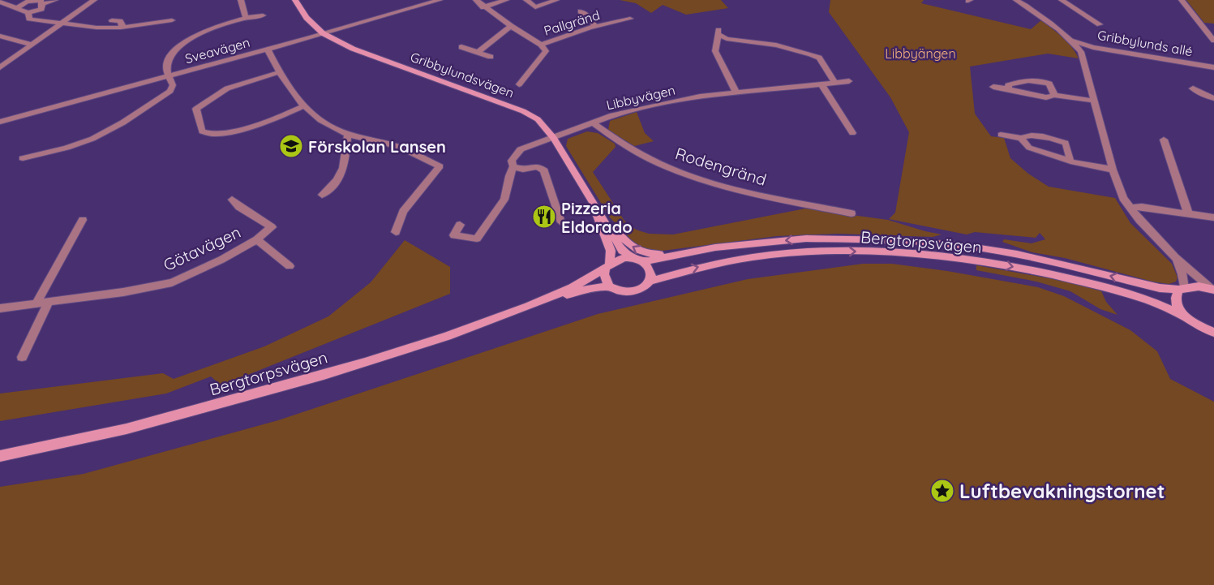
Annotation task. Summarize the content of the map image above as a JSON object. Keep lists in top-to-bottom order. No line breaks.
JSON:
{"streets":{"main road":["Gribbylundsvägen","Bergtorpsvägen"],"street":["Pallgränd","Gribbylunds allé","Sveavägen","Libbyvägen","Rodengränd","Götavägen"]},"crossings":[["Sveavägen","Gribbylundsvägen"],["Gribbylundsvägen","Libbyvägen"],["Gribbylundsvägen","Bergtorpsvägen"],["Libbyvägen","Rodengränd"]],"parks":["Libbyängen"],"places":{"school or university":["Förskolan Lansen"],"restaurant":["Pizzeria Eldorado"],"place":["Luftbevakningstornet"]}}
